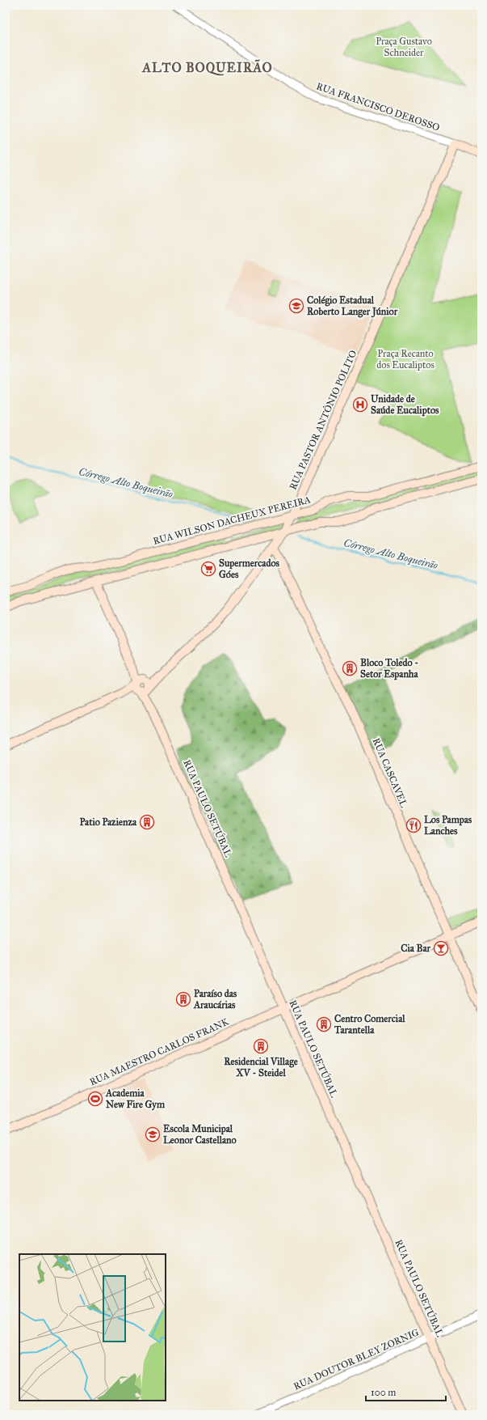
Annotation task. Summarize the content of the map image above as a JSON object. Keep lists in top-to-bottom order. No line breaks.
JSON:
{"streets":{"main road":["RUA FRANCISCO DEROSSO","RUA PASTOR ANTÔNIO POLITO","RUA WILSON DACHEUX PEREIRA","RUA CASCAVEL","RUA PAULO SETÚBAL","RUA MAESTRO CARLOS FRANK"],"street":["RUA DOUTOR BLEY ZORNIG"]},"crossings":[["RUA FRANCISCO DEROSSO","RUA PASTOR ANTÔNIO POLITO"],["RUA PASTOR ANTÔNIO POLITO","RUA WILSON DACHEUX PEREIRA"],["RUA PASTOR ANTÔNIO POLITO","RUA CASCAVEL"],["RUA PASTOR ANTÔNIO POLITO","RUA PAULO SETÚBAL"],["RUA CASCAVEL","RUA MAESTRO CARLOS FRANK"],["RUA PAULO SETÚBAL","RUA MAESTRO CARLOS FRANK"],["RUA PAULO SETÚBAL","RUA DOUTOR BLEY ZORNIG"]],"districts":["ALTO BOQUEIRÃO"],"water":["Córrego Alto Boqueirão"],"parks":["Praça Gustavo Schneider","Praça Recanto dos Eucaliptos"],"places":{"school or university":["Colégio Estadual Roberto Langer Júnior","Escola Municipal Leonor Castellano"],"hospital":["Unidade de Saúde Eucaliptos"],"supermarket":["Supermercados Góes"],"building":["Bloco Toledo - Setor Espanha","Patio Pazienza","Paraíso das Araucárias","Centro Comercial Tarantella","Residencial Village XV - Steidel"],"restaurant":["Los Pampas Lanches"],"bar":["Cia Bar"],"sports":["Academia New Fire Gym"]},"scale_bar":"100 m"}
